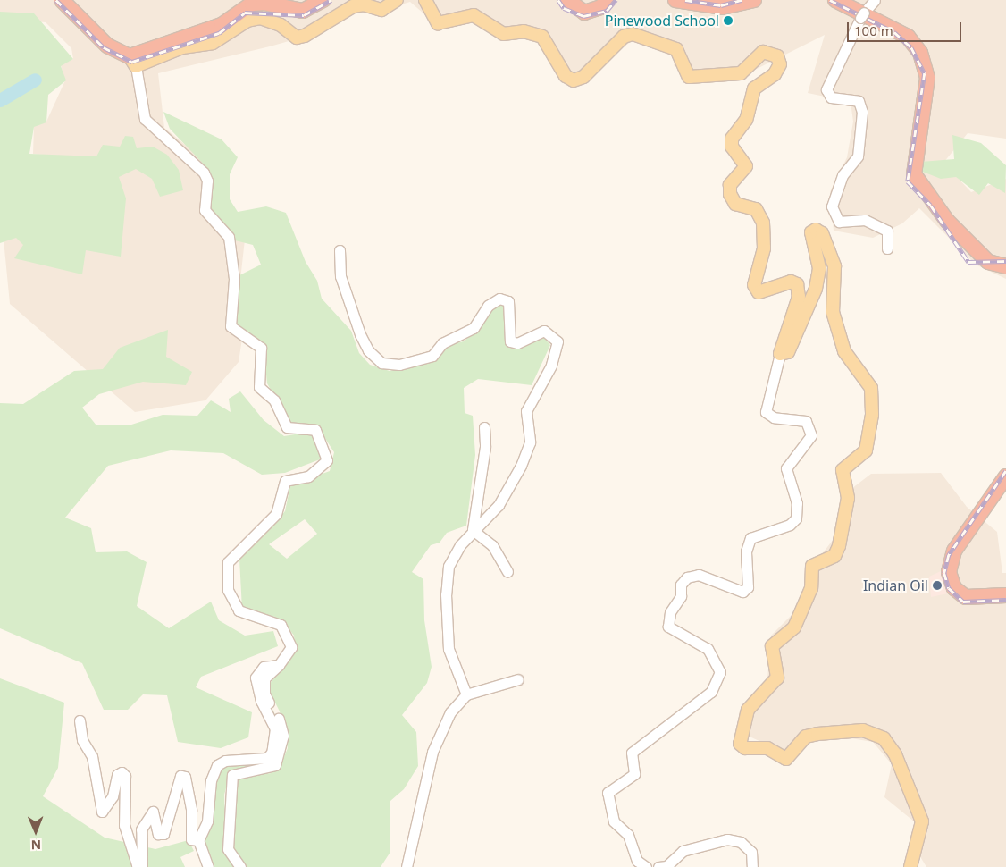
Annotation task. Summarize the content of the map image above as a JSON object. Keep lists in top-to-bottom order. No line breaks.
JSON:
{"places":["Pinewood School","Indian Oil"],"scale_bar":"100 m","north":"bottom"}
